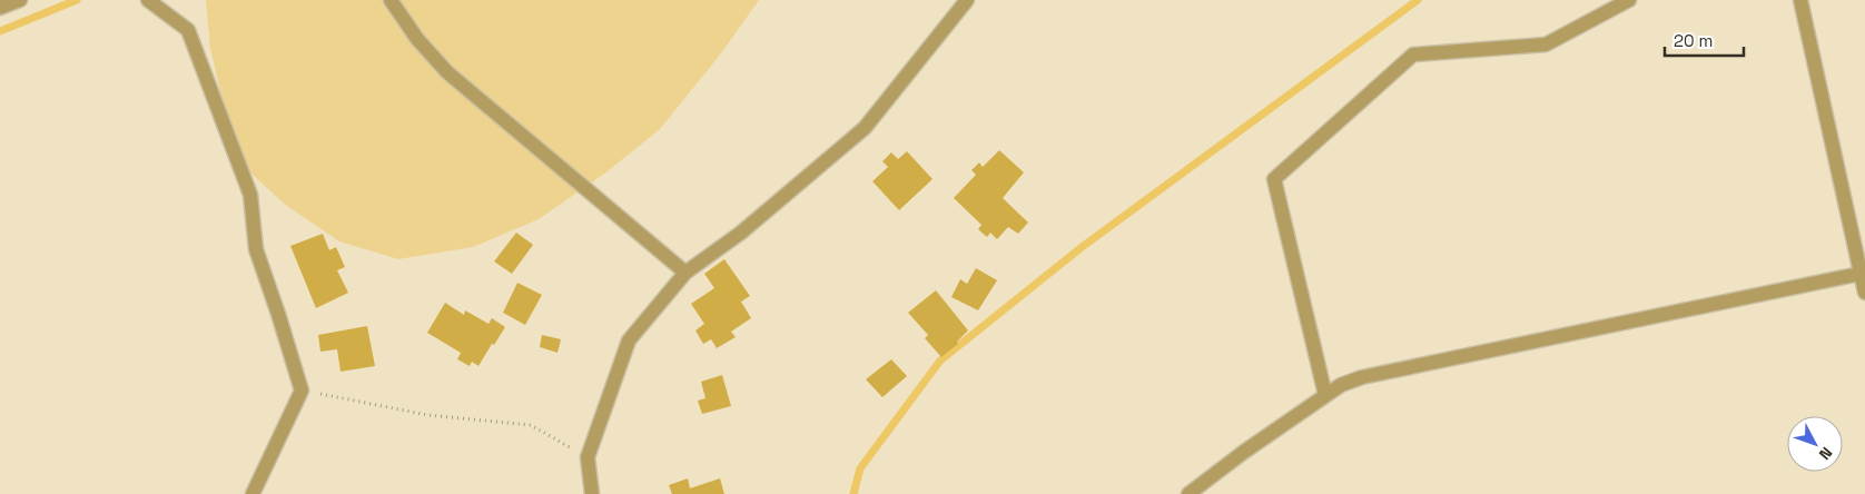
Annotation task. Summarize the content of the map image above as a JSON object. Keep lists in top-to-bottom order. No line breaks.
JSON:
{"scale_bar":"20 m","north":"bottom right"}
